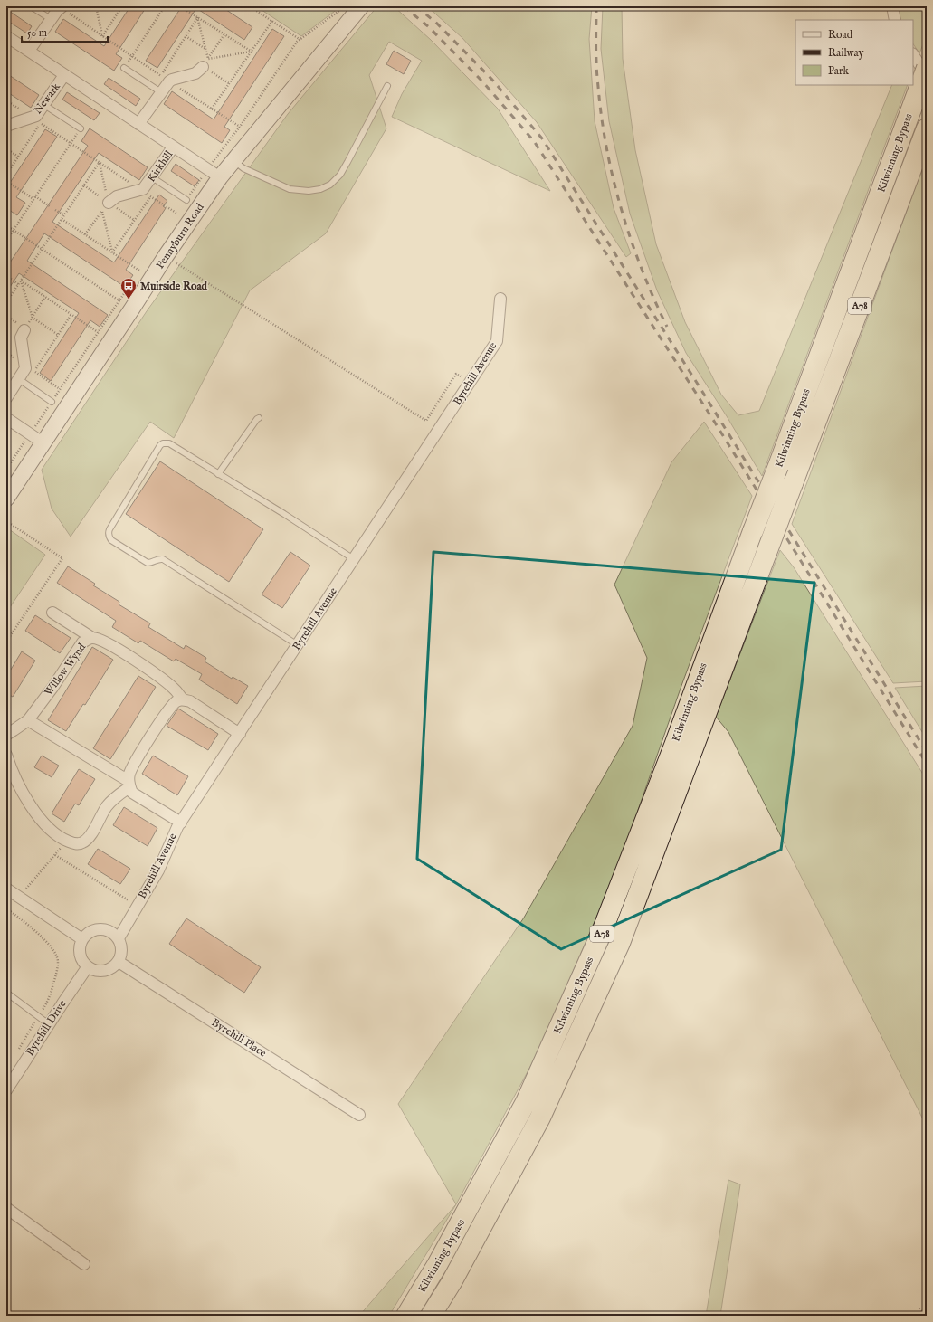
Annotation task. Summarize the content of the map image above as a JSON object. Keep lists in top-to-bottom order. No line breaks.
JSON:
{"streets":{"highway":["Kilwinning Bypass","A78"],"street":["Newark","Kirkhill","Pennyburn Road","Byrehill Avenue","Willow Wynd","Byrehill Drive","Byrehill Place"]},"crossings":[["Byrehill Avenue","Byrehill Drive"],["Byrehill Avenue","Byrehill Place"],["Byrehill Drive","Byrehill Place"]],"places":{"bus stop":["Muirside Road"]},"legend":["Road","Railway","Park"],"scale_bar":"50 m"}
